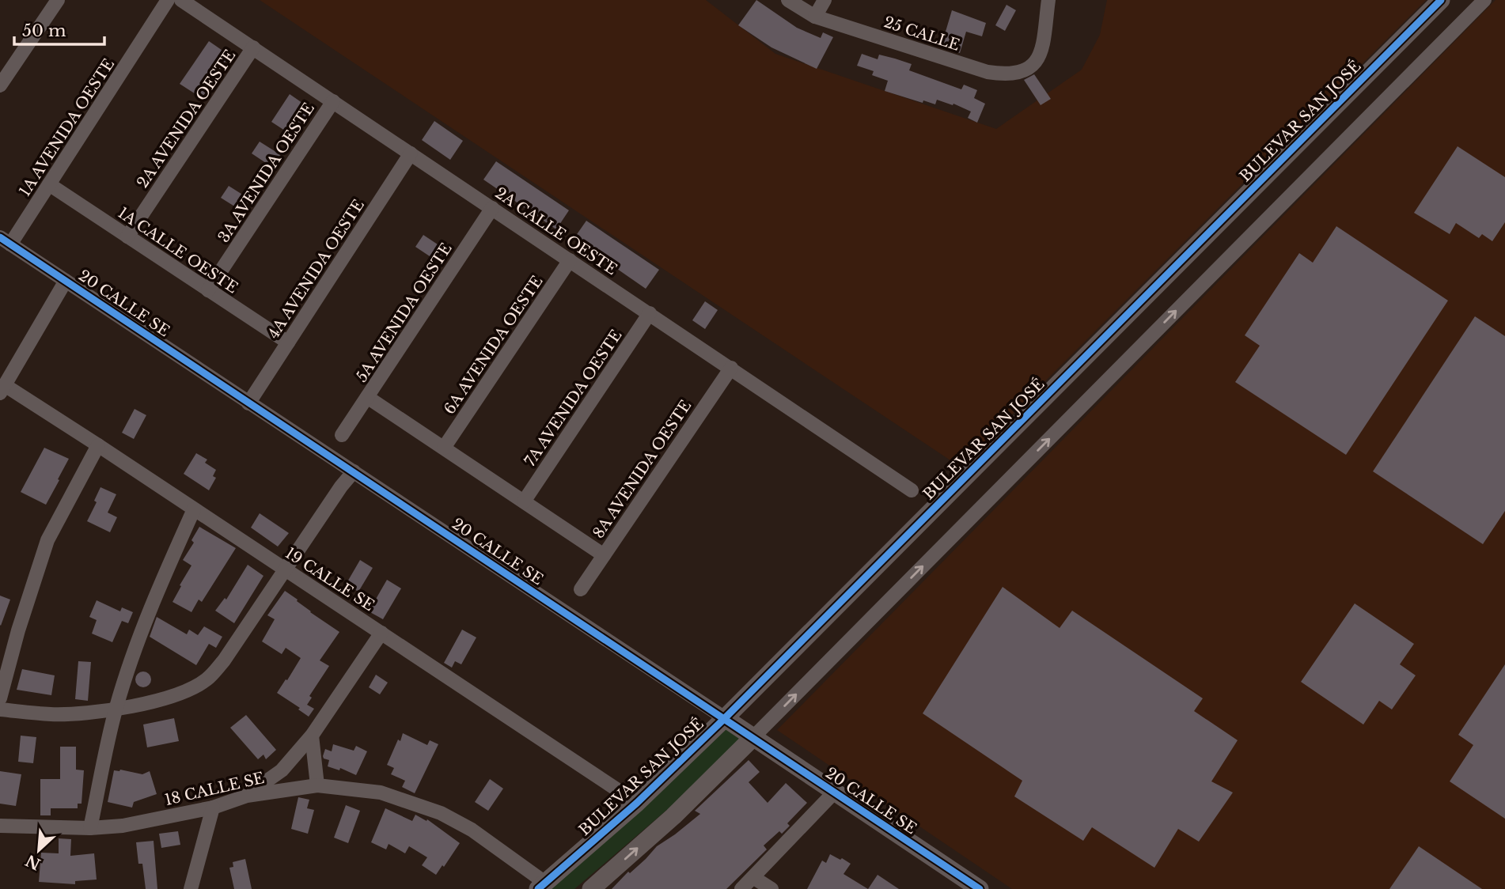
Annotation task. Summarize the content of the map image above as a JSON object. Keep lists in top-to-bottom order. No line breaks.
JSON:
{"streets":{"street":["25 CALLE","2A AVENIDA OESTE","BULEVAR SAN JOSÉ","1A AVENIDA OESTE","3A AVENIDA OESTE","2A CALLE OESTE","1A CALLE OESTE","4A AVENIDA OESTE","20 CALLE SE","5A AVENIDA OESTE","6A AVENIDA OESTE","7A AVENIDA OESTE","8A AVENIDA OESTE","19 CALLE SE","18 CALLE SE"]},"crossings":[["2A AVENIDA OESTE","2A CALLE OESTE"],["2A AVENIDA OESTE","1A CALLE OESTE"],["BULEVAR SAN JOSÉ","20 CALLE SE"],["BULEVAR SAN JOSÉ","19 CALLE SE"],["BULEVAR SAN JOSÉ","18 CALLE SE"],["1A AVENIDA OESTE","1A CALLE OESTE"],["1A AVENIDA OESTE","20 CALLE SE"],["3A AVENIDA OESTE","2A CALLE OESTE"],["3A AVENIDA OESTE","1A CALLE OESTE"],["2A CALLE OESTE","4A AVENIDA OESTE"],["2A CALLE OESTE","5A AVENIDA OESTE"],["2A CALLE OESTE","6A AVENIDA OESTE"],["2A CALLE OESTE","7A AVENIDA OESTE"],["2A CALLE OESTE","8A AVENIDA OESTE"],["1A CALLE OESTE","4A AVENIDA OESTE"],["4A AVENIDA OESTE","20 CALLE SE"]],"scale_bar":"50 m","north":"bottom left"}
